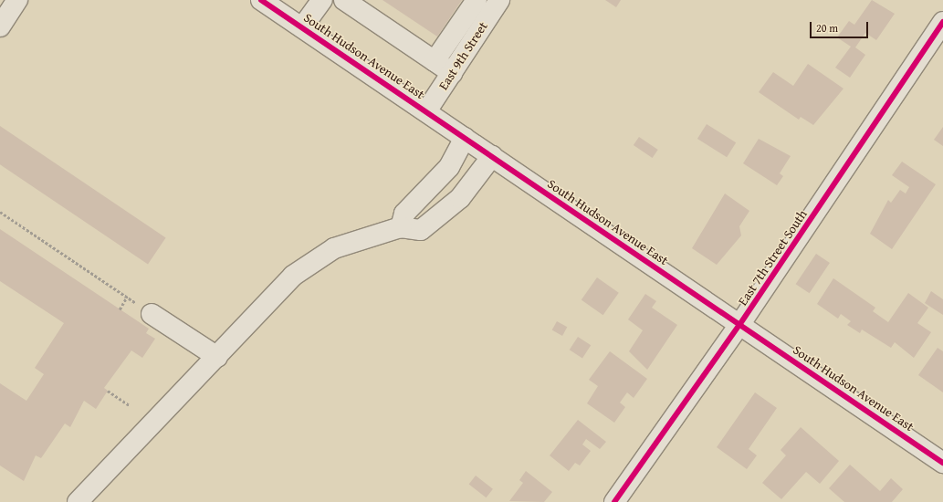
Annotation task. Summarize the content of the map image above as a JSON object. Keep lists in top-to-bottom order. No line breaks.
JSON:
{"streets":{"street":["South Hudson Avenue East","East 9th Street","East 7th Street South"]},"crossings":[["South Hudson Avenue East","East 9th Street"],["South Hudson Avenue East","East 7th Street South"]],"scale_bar":"20 m"}
